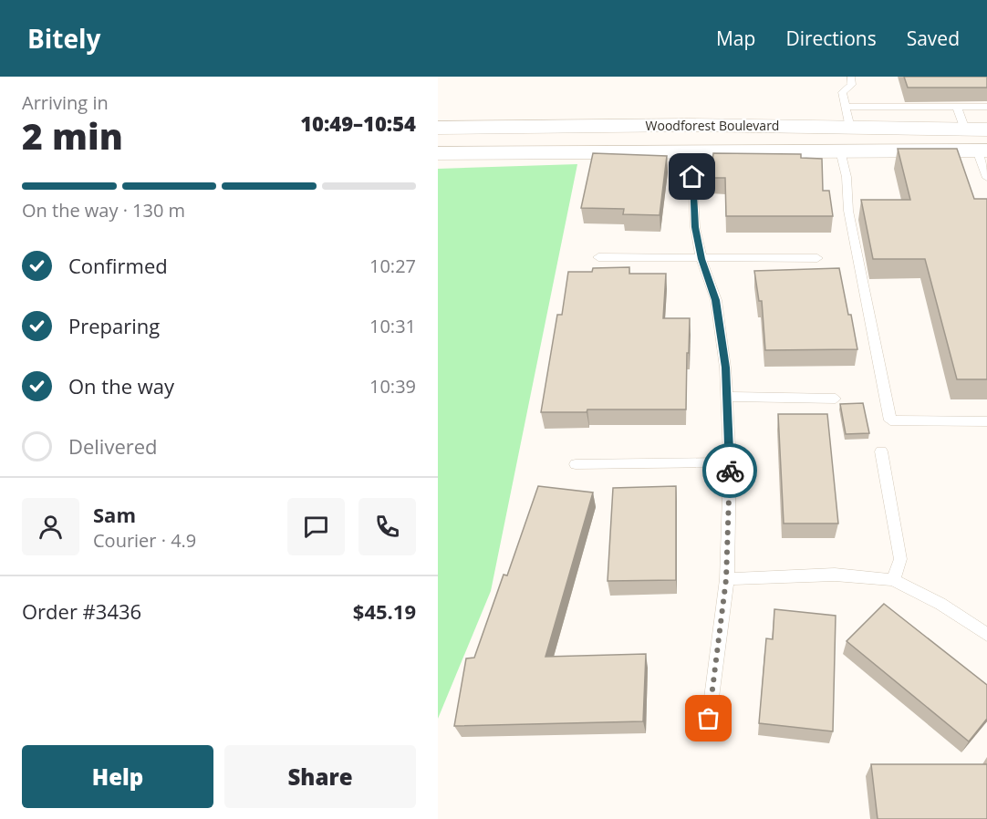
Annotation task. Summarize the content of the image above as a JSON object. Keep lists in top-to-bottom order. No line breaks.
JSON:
{"streets":{"main road":["Woodforest Boulevard"]},"page":{"header":"Bitely","nav":["Map","Directions","Saved"],"heading":["2 min","Arriving in","10:49–10:54"],"panel":["Sam","Courier · 4.9","Order #3436","$45.19"],"bar":"On the way · 130 m","list":[["Confirmed","10:27"],["Preparing","10:31"],["On the way","10:39"],"Delivered"],"buttons":["Help","Share"]}}
